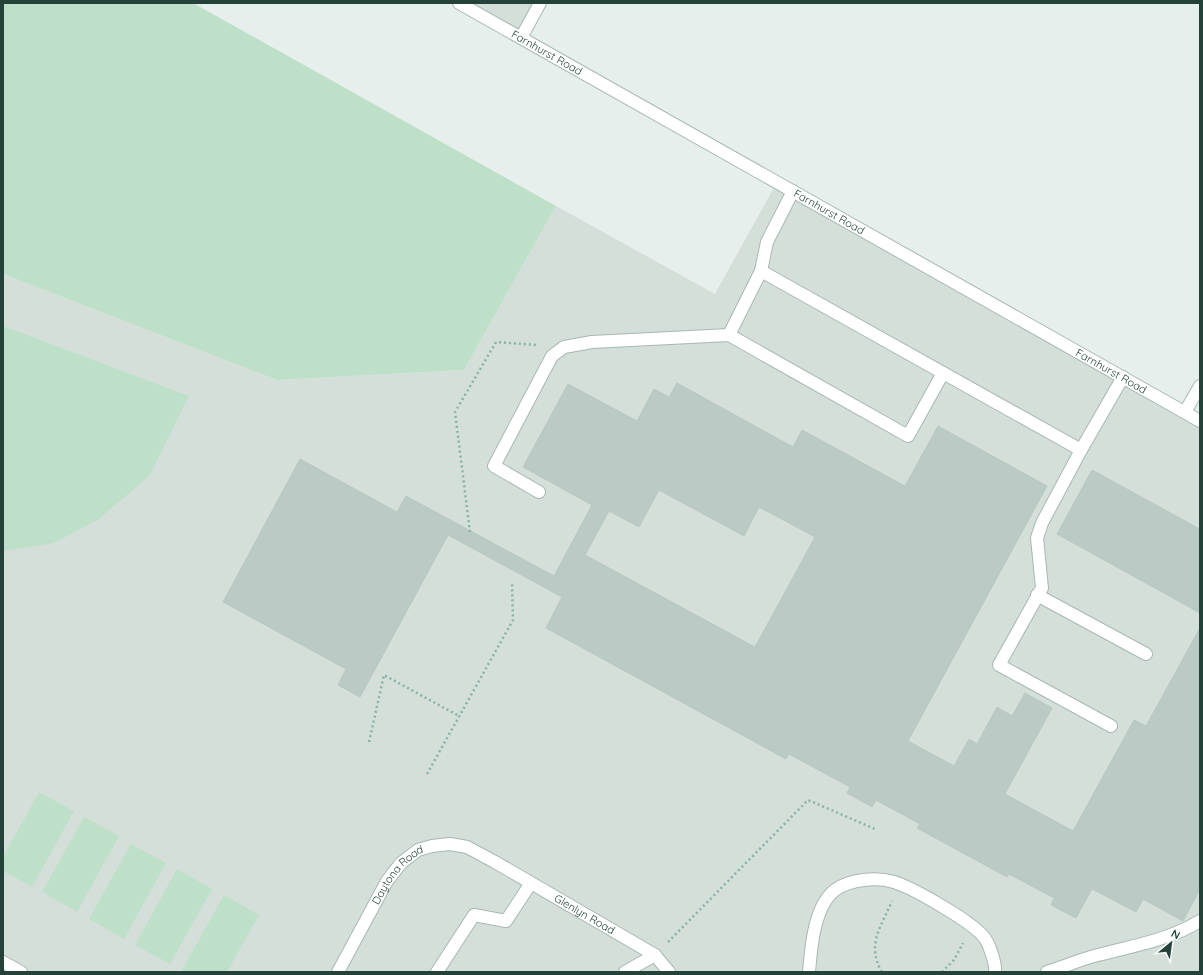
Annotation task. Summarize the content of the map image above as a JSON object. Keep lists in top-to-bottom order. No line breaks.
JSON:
{"streets":{"street":["Farnhurst Road","Daytona Road","Glenlyn Road"]},"crossings":[["Daytona Road","Glenlyn Road"]],"north":"top right"}
